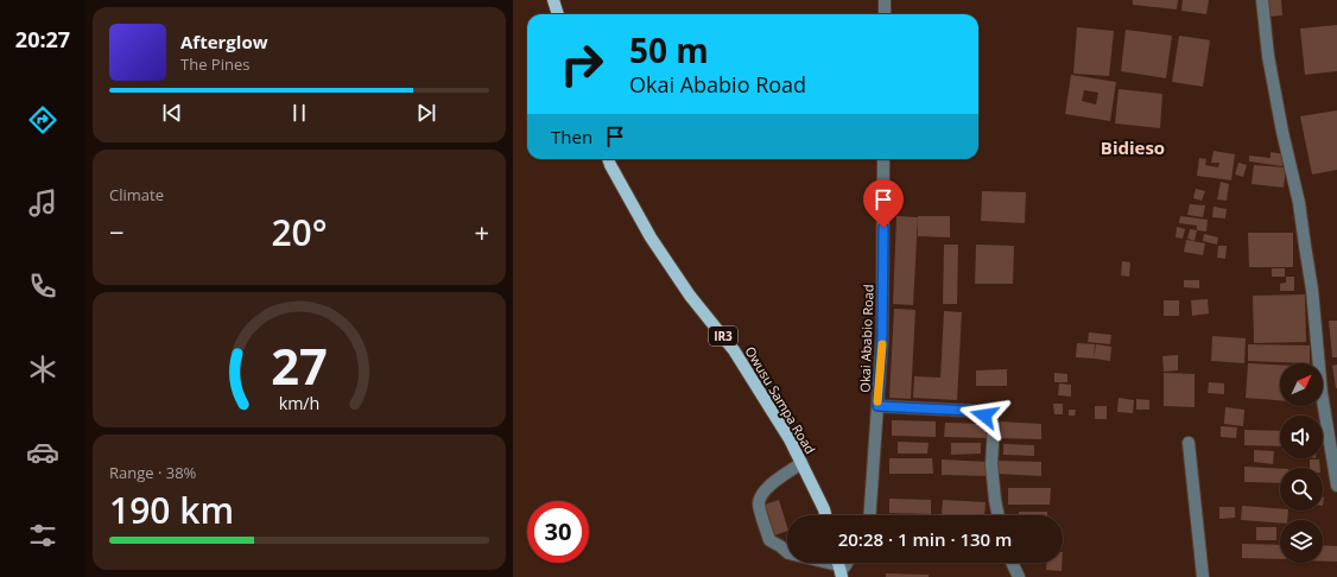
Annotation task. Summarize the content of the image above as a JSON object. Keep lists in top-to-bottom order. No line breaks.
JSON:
{"streets":{"main road":["IR3","Owusu Sampa Road"],"street":["Okai Ababio Road"]},"districts":["Bidieso"],"north":"top right","page":{"tabs":"20:27","turn":["50 m","Okai Ababio Road"],"song":["Afterglow","The Pines"],"then":"Then","tile":["Climate",["Range · 38%","190 km"]],"heat":["−","20°","+"],"limit":"30","trip":"20:28 · 1 min · 130 m","gauge":["27","km/h"]}}
